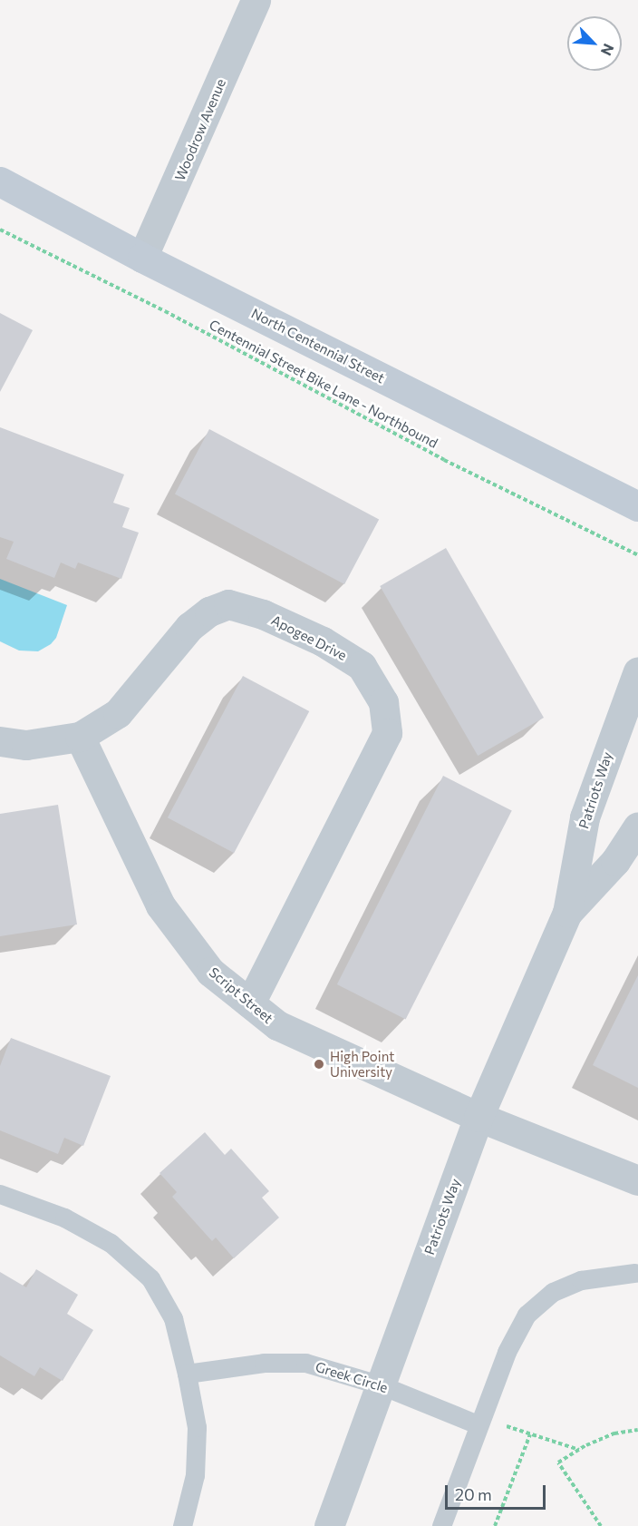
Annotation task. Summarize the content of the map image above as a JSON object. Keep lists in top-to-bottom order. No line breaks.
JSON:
{"streets":{"main road":["North Centennial Street"],"street":["Woodrow Avenue","Apogee Drive","Patriots Way","Script Street"],"lane":["Greek Circle"],"path":["Centennial Street Bike Lane - Northbound"]},"crossings":[["Woodrow Avenue","North Centennial Street"],["Apogee Drive","Script Street"],["Patriots Way","Script Street"],["Patriots Way","Greek Circle"]],"places":["High Point University"],"scale_bar":"20 m","north":"bottom right"}
